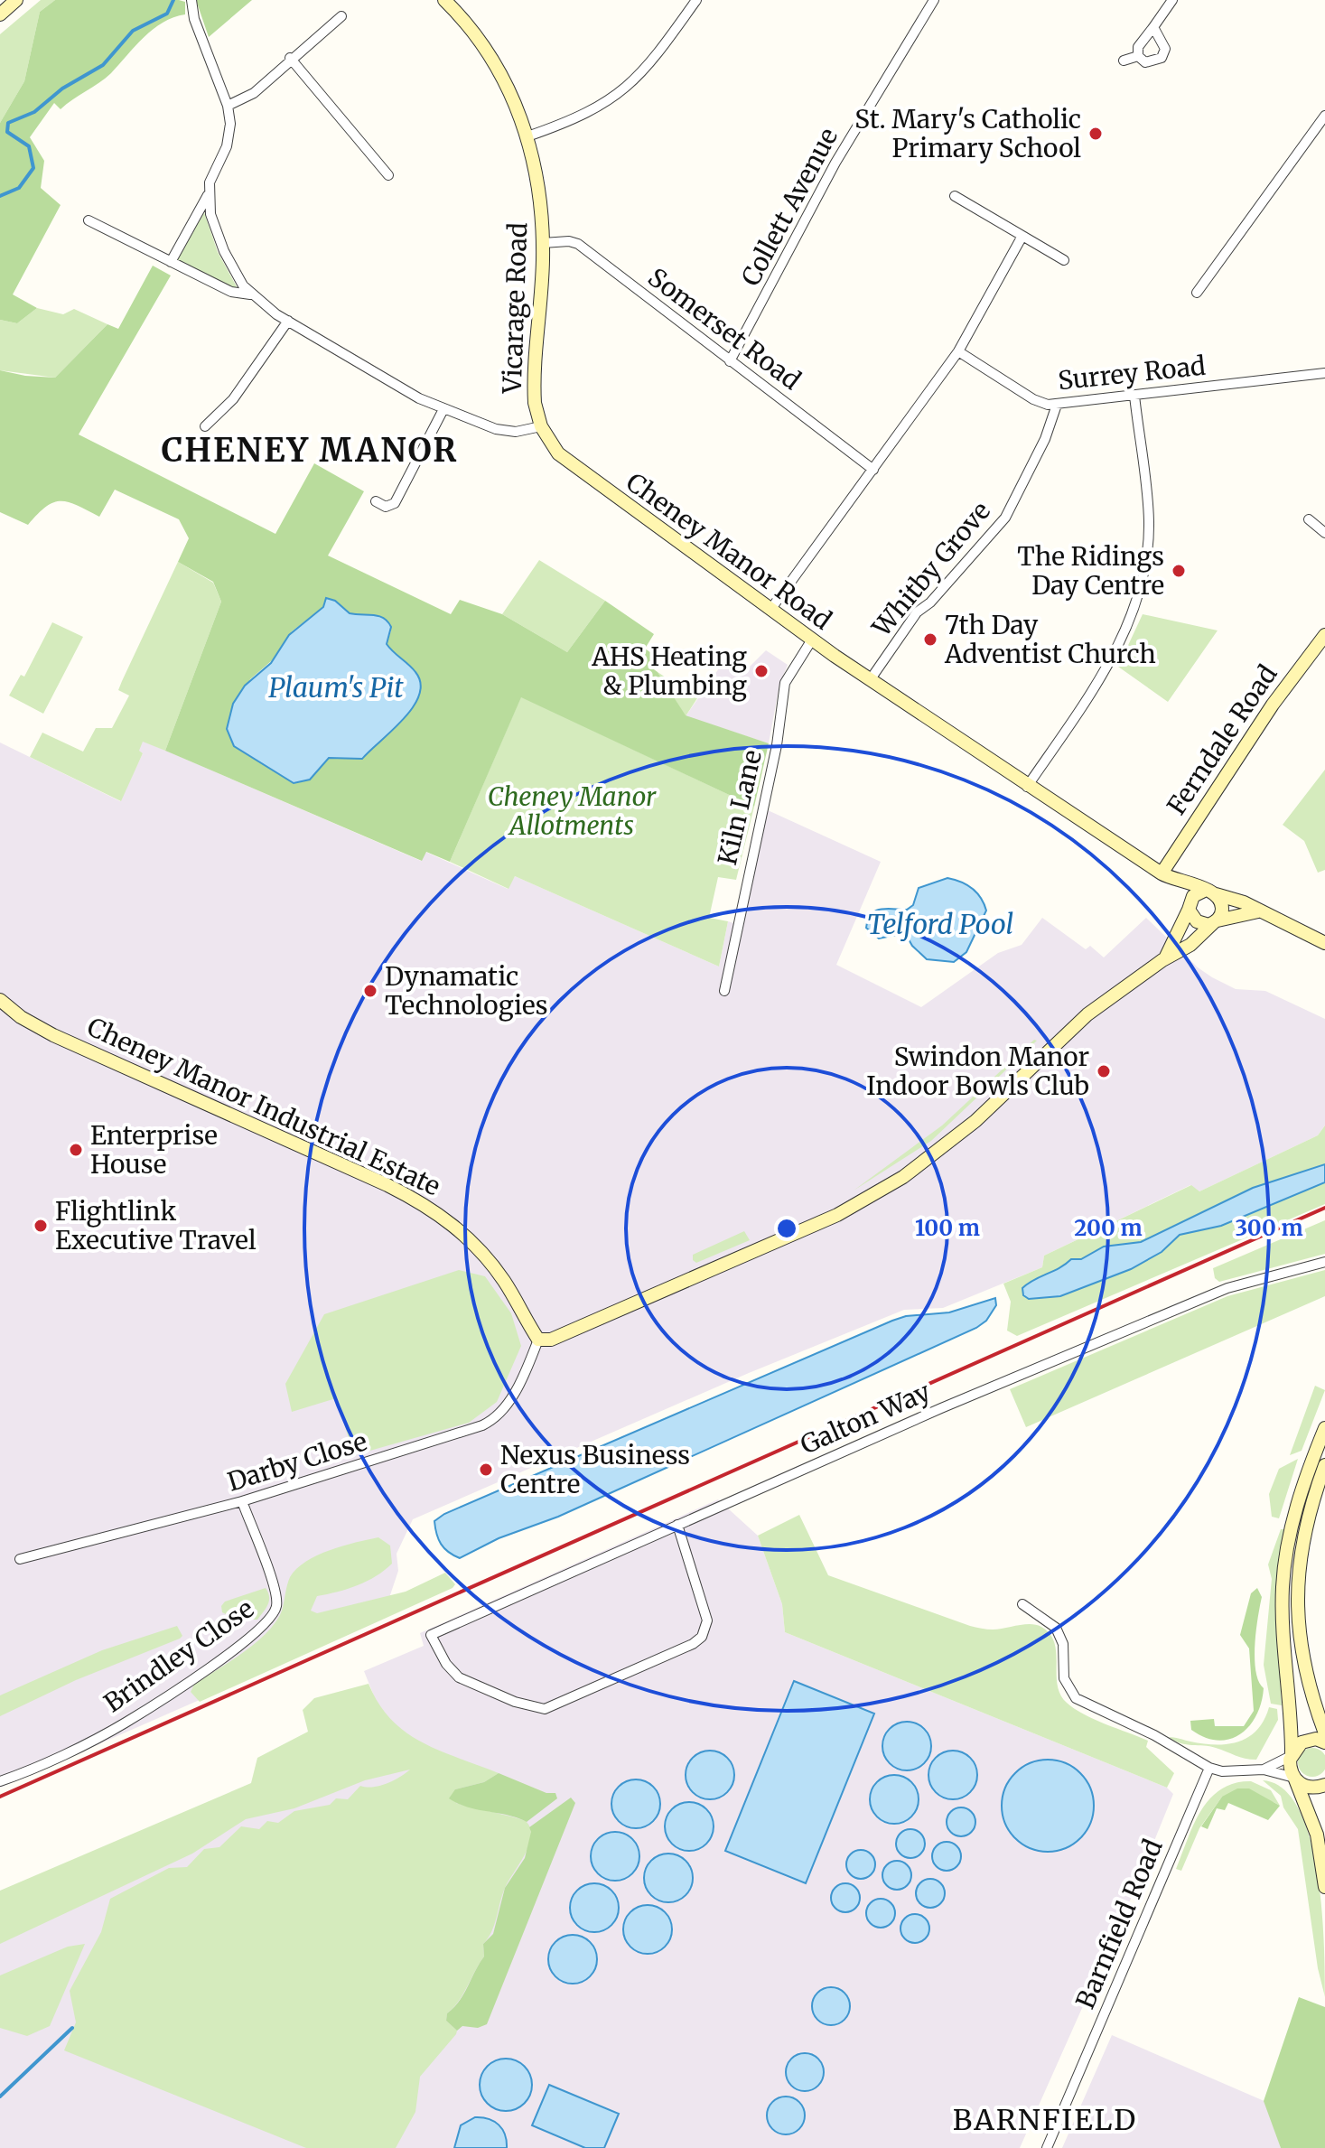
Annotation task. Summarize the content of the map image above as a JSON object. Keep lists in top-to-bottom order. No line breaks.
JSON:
{"streets":{"main road":["Vicarage Road","Cheney Manor Road","Ferndale Road","Cheney Manor Industrial Estate"],"street":["Collett Avenue","Somerset Road","Surrey Road","Whitby Grove","Kiln Lane","Galton Way","Darby Close","Brindley Close","Barnfield Road"]},"crossings":[["Collett Avenue","Somerset Road"],["Vicarage Road","Somerset Road"],["Vicarage Road","Cheney Manor Road"],["Surrey Road","Whitby Grove"],["Cheney Manor Road","Whitby Grove"],["Cheney Manor Road","Ferndale Road"],["Cheney Manor Road","Kiln Lane"],["Cheney Manor Industrial Estate","Darby Close"],["Darby Close","Brindley Close"]],"districts":["CHENEY MANOR","BARNFIELD"],"water":["Plaum's Pit","Telford Pool"],"parks":["Cheney Manor Allotments"],"places":["St. Mary's Catholic Primary School","The Ridings Day Centre","7th Day Adventist Church","AHS Heating & Plumbing","Dynamatic Technologies","Swindon Manor Indoor Bowls Club","Enterprise House","Flightlink Executive Travel","Nexus Business Centre"],"rings":["100 m","200 m","300 m"]}
